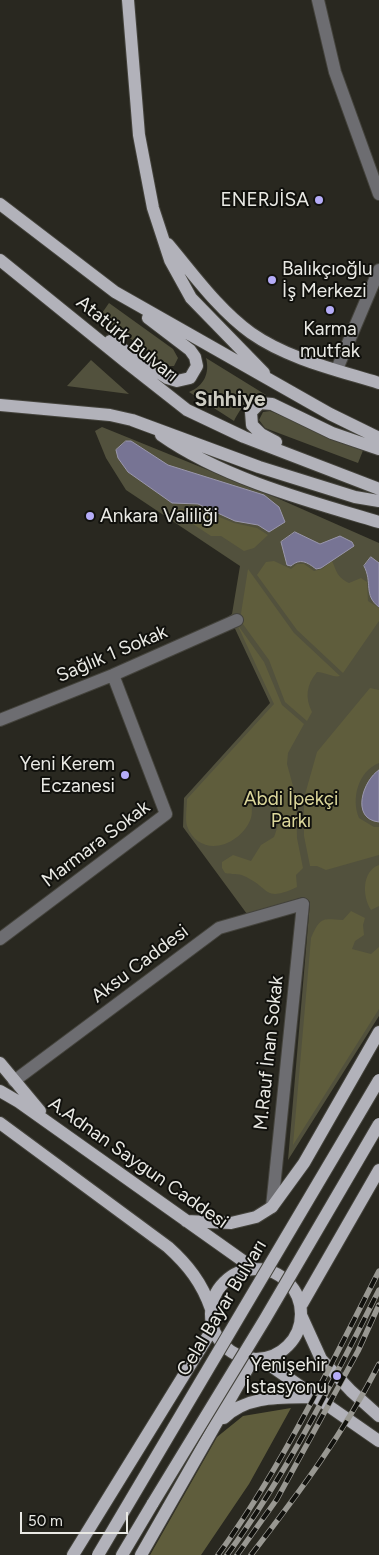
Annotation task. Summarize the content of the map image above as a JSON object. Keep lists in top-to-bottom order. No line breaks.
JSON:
{"streets":{"main road":["Atatürk Bulvarı","A.Adnan Saygun Caddesi","Celal Bayar Bulvarı"],"street":["Sağlık 1 Sokak","Marmara Sokak","Aksu Caddesi","M.Rauf İnan Sokak"]},"crossings":[["Sağlık 1 Sokak","Marmara Sokak"],["Aksu Caddesi","M.Rauf İnan Sokak"]],"districts":["Sıhhiye"],"parks":["Abdi İpekçi Parkı"],"places":["ENERJİSA","Balıkçıoğlu İş Merkezi","Karma mutfak","Ankara Valiliği","Yeni Kerem Eczanesi","Yenişehir İstasyonu"],"scale_bar":"50 m"}
